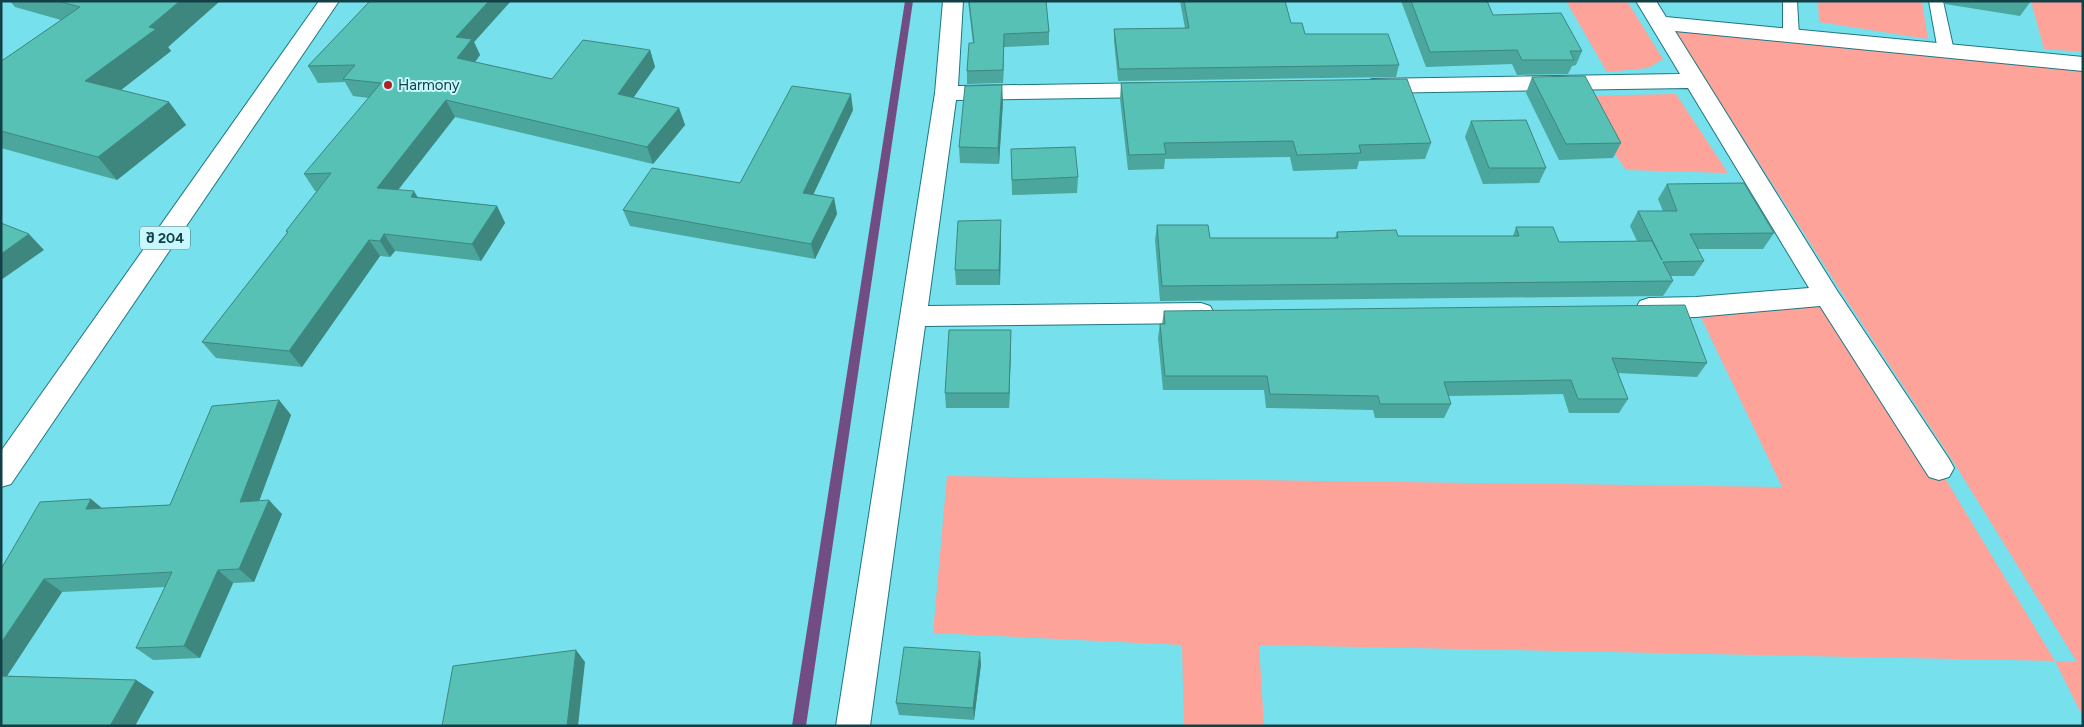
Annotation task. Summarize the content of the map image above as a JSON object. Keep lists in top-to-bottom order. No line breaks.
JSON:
{"streets":{"street":["შ 204"]},"places":["Harmony"]}
